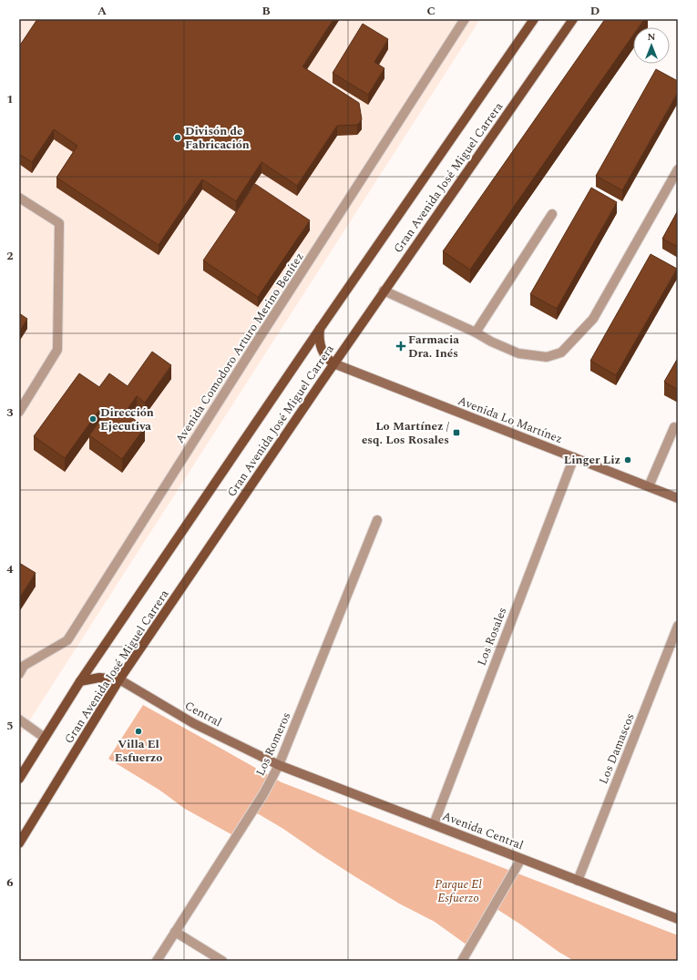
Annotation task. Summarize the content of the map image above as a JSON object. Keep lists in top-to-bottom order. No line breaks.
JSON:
{"streets":{"main road":["Gran Avenida José Miguel Carrera","Avenida Lo Martínez","Central","Avenida Central"],"street":["Avenida Comodoro Arturo Merino Benítez","Los Rosales","Los Romeros","Los Damascos"]},"crossings":[["Gran Avenida José Miguel Carrera","Avenida Lo Martínez"],["Gran Avenida José Miguel Carrera","Central"],["Avenida Lo Martínez","Los Rosales"],["Los Rosales","Avenida Central"],["Central","Los Romeros"],["Central","Avenida Central"],["Los Romeros","Avenida Central"],["Los Damascos","Avenida Central"]],"parks":["Parque El Esfuerzo"],"places":{"other":["Divisón de Fabricación","Dirección Ejecutiva","Linger Liz","Villa El Esfuerzo"],"health":["Farmacia Dra. Inés"],"transit":["Lo Martínez / esq. Los Rosales"]},"north":"top","grid":{"columns":["A","B","C","D"],"rows":["1","2","3","4","5","6"]}}
